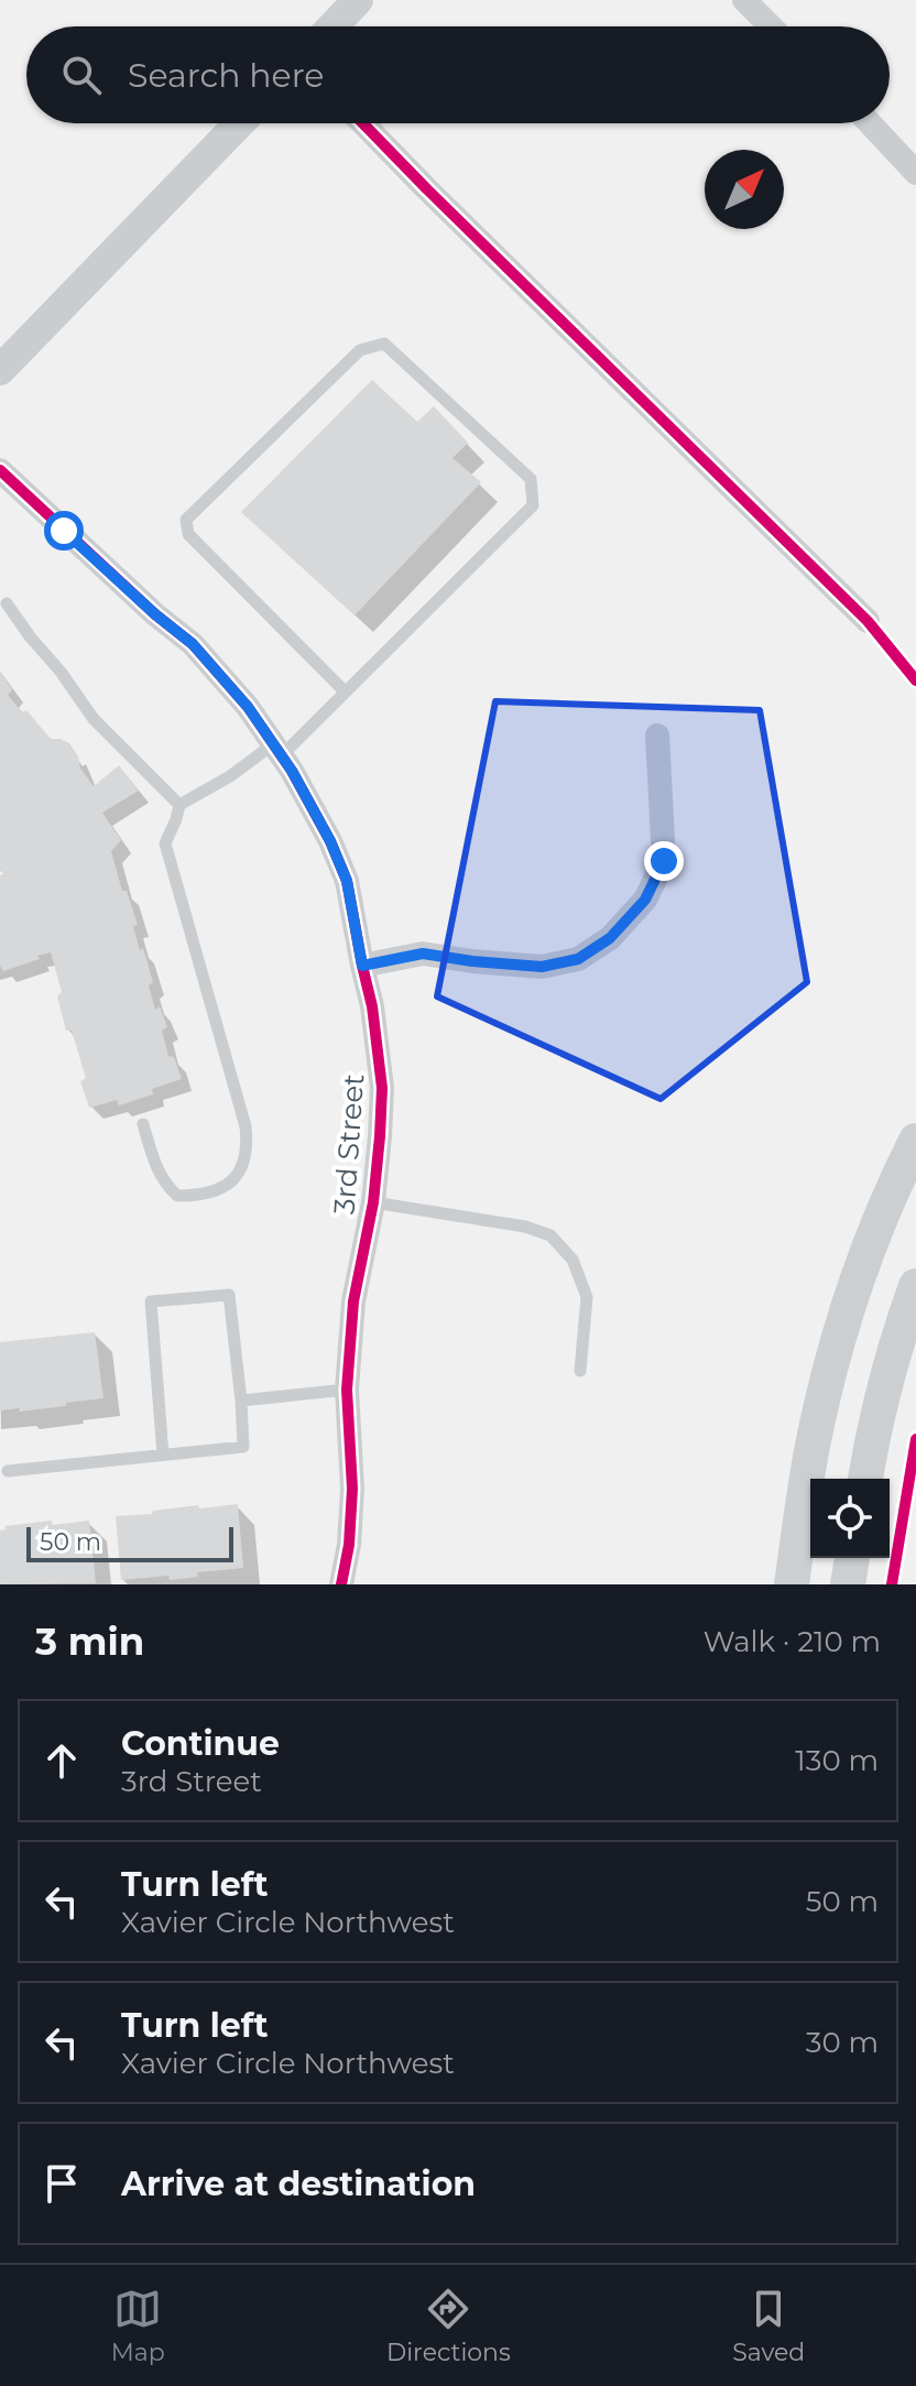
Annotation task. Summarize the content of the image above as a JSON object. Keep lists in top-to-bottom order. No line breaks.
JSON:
{"streets":{"street":["3rd Street"]},"scale_bar":"50 m","north":"top right","page":{"search":"Search here","scale":"50 m","heading":["3 min","Walk · 210 m"],"list":[["Continue","3rd Street","130 m"],["Turn left","Xavier Circle Northwest","50 m"],["Turn left","Xavier Circle Northwest","30 m"],"Arrive at destination"],"nav":["Map","Directions","Saved"]}}
